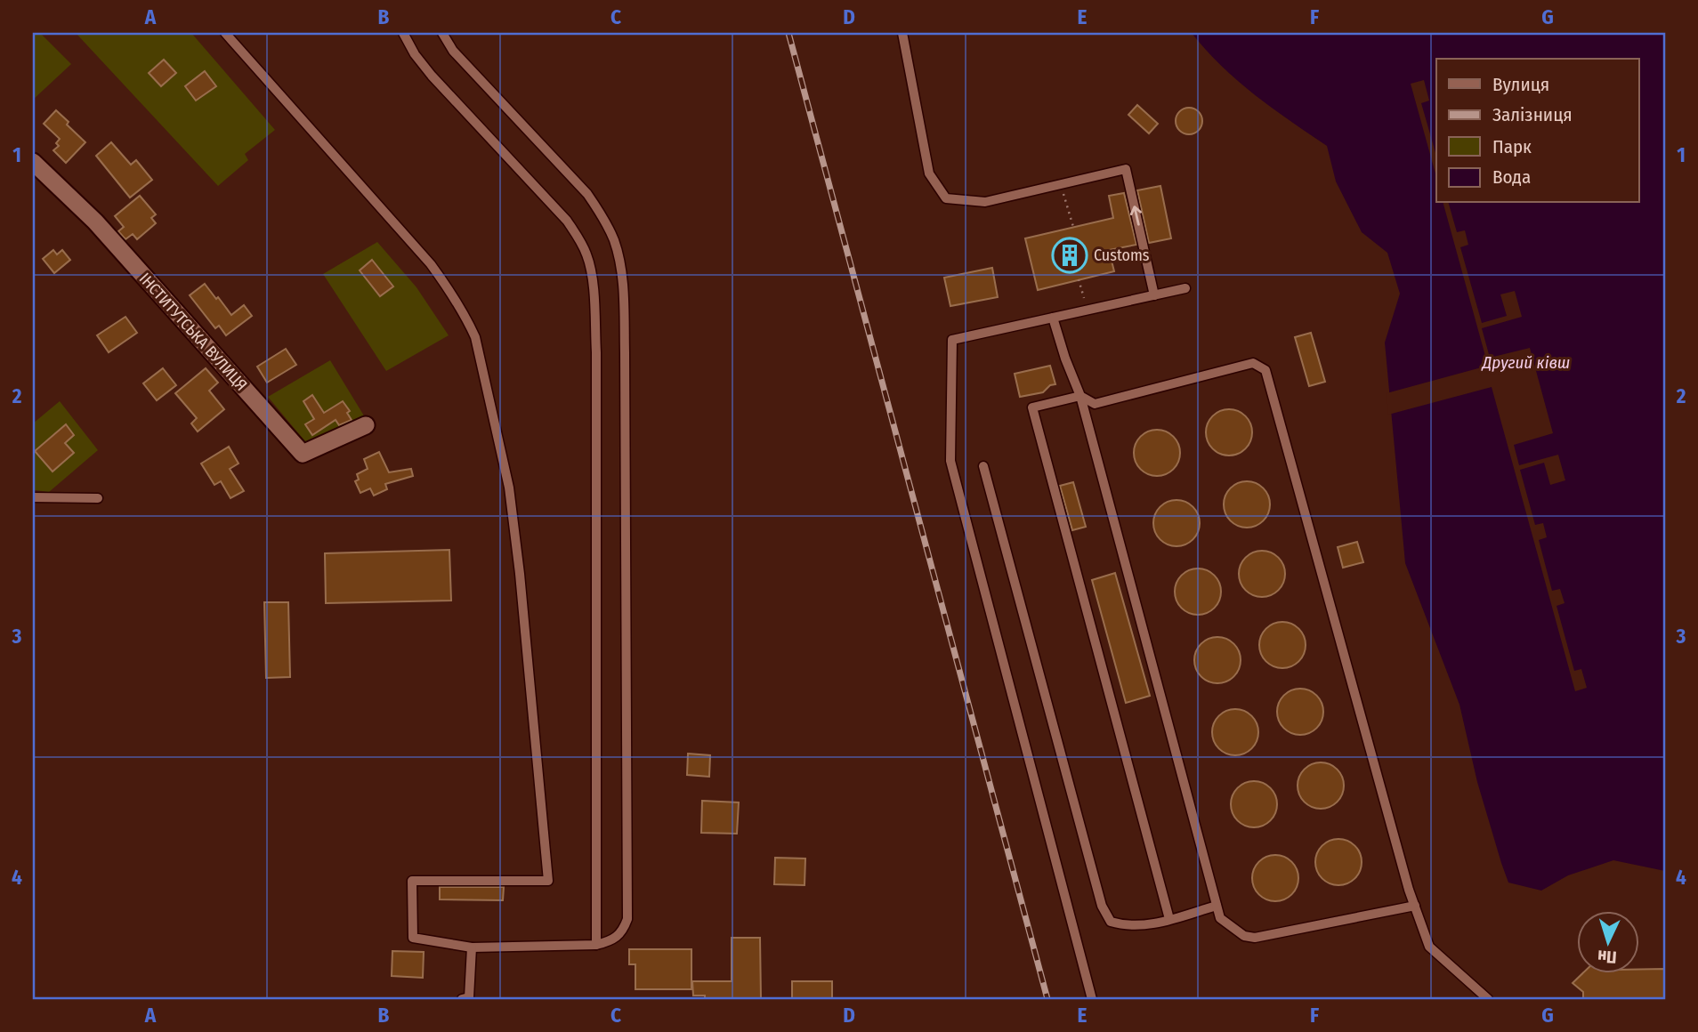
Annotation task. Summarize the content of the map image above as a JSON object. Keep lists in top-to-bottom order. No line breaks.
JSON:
{"streets":{"street":["ІНСТИТУТСЬКА ВУЛИЦЯ"]},"water":["Другий ківш"],"places":{"building":["Customs"]},"legend":["Вулиця","Залізниця","Парк","Вода"],"north":"bottom","grid":{"columns":["A","B","C","D","E","F","G"],"rows":["1","2","3","4"]}}
